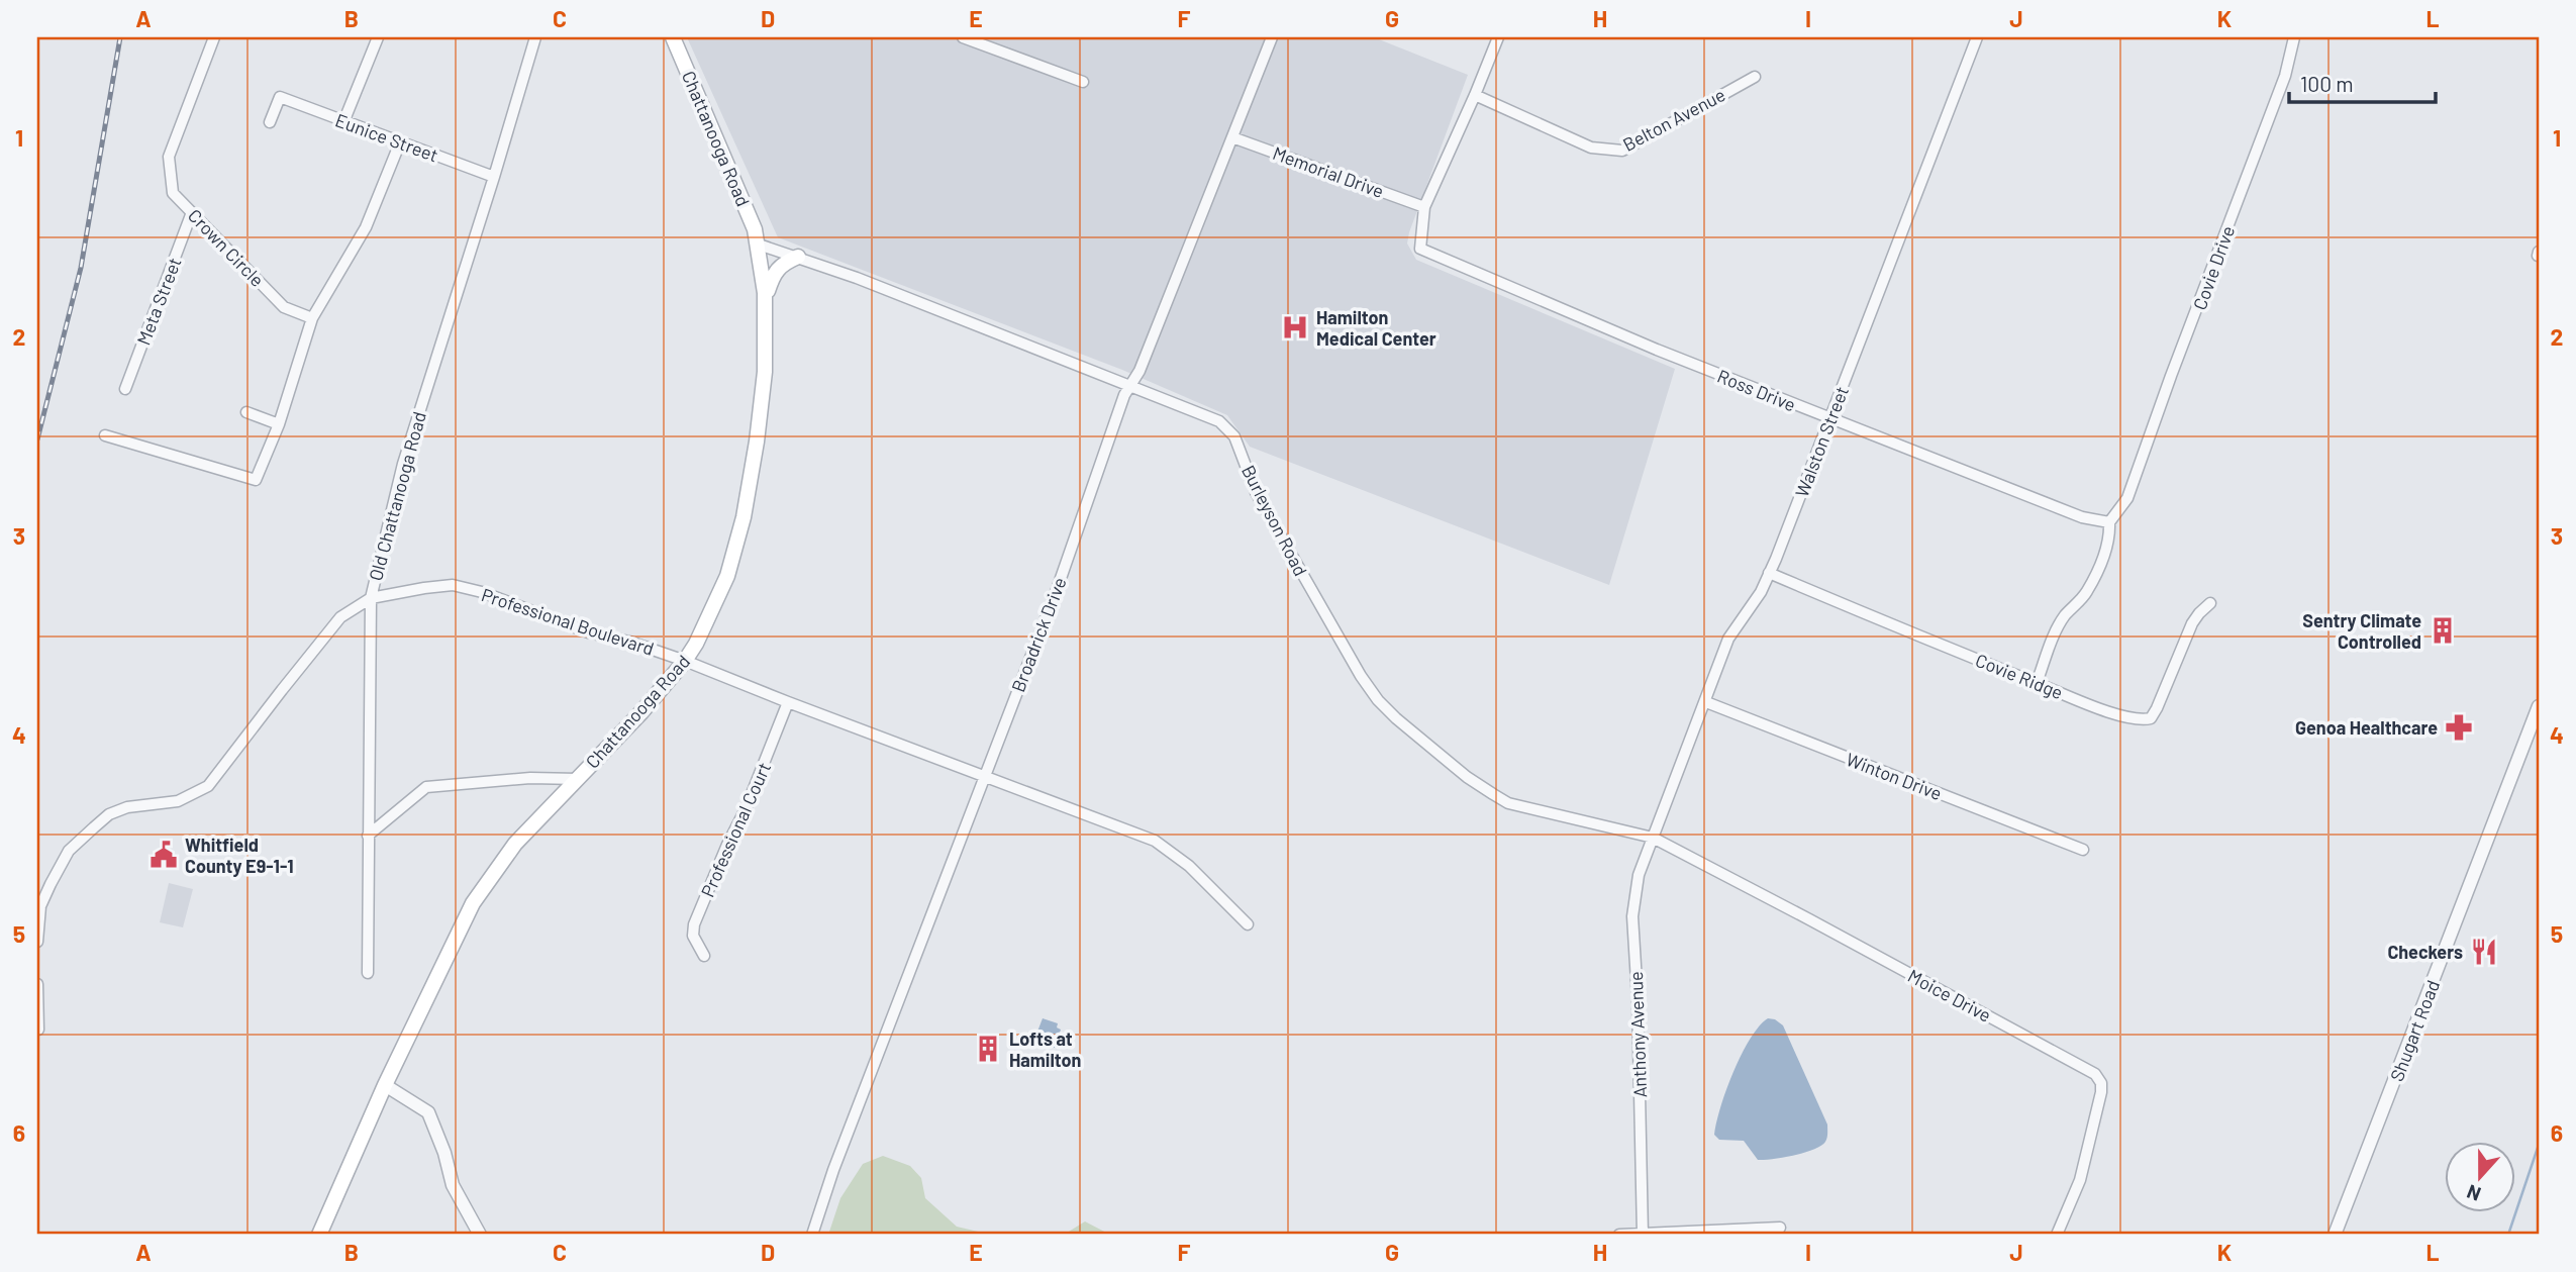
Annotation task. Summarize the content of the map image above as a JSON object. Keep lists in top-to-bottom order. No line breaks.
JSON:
{"streets":{"main road":["Chattanooga Road"],"street":["Belton Avenue","Eunice Street","Memorial Drive","Crown Circle","Covie Drive","Meta Street","Ross Drive","Walston Street","Old Chattanooga Road","Burleyson Road","Professional Boulevard","Broadrick Drive","Covie Ridge","Winton Drive","Professional Court","Moice Drive","Shugart Road","Anthony Avenue"]},"crossings":[["Eunice Street","Old Chattanooga Road"],["Chattanooga Road","Burleyson Road"],["Chattanooga Road","Professional Boulevard"],["Memorial Drive","Ross Drive"],["Memorial Drive","Broadrick Drive"],["Crown Circle","Meta Street"],["Covie Drive","Ross Drive"],["Ross Drive","Walston Street"],["Walston Street","Burleyson Road"],["Walston Street","Covie Ridge"],["Walston Street","Winton Drive"],["Walston Street","Moice Drive"],["Walston Street","Anthony Avenue"],["Old Chattanooga Road","Professional Boulevard"],["Burleyson Road","Broadrick Drive"],["Burleyson Road","Moice Drive"],["Burleyson Road","Anthony Avenue"],["Professional Boulevard","Broadrick Drive"],["Professional Boulevard","Professional Court"],["Moice Drive","Anthony Avenue"]],"places":{"hospital":["Hamilton Medical Center"],"building":["Sentry Climate Controlled","Lofts at Hamilton"],"pharmacy":["Genoa Healthcare"],"public building":["Whitfield County E9-1-1"],"restaurant":["Checkers"]},"scale_bar":"100 m","north":"bottom","grid":{"columns":["A","B","C","D","E","F","G","H","I","J","K","L"],"rows":["1","2","3","4","5","6"]}}
